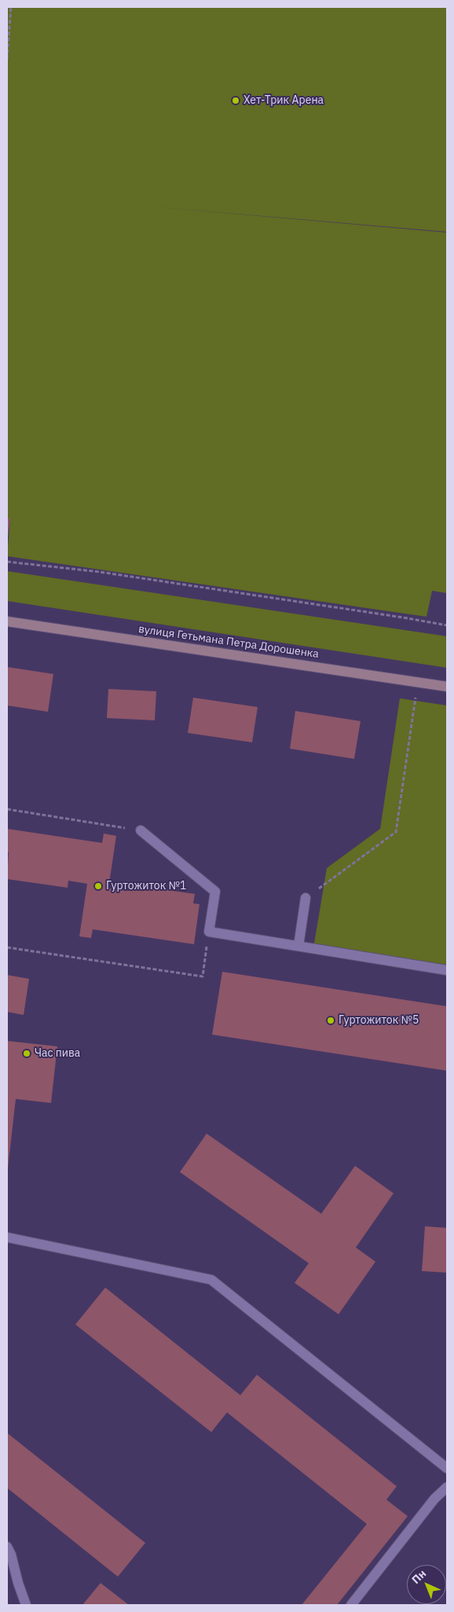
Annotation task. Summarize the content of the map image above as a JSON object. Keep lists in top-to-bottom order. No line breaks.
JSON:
{"streets":{"street":["вулиця Гетьмана Петра Дорошенка"]},"places":["Хет-Трик Арена","Гуртожиток №1","Гуртожиток №5","Час пива"],"north":"top left"}
